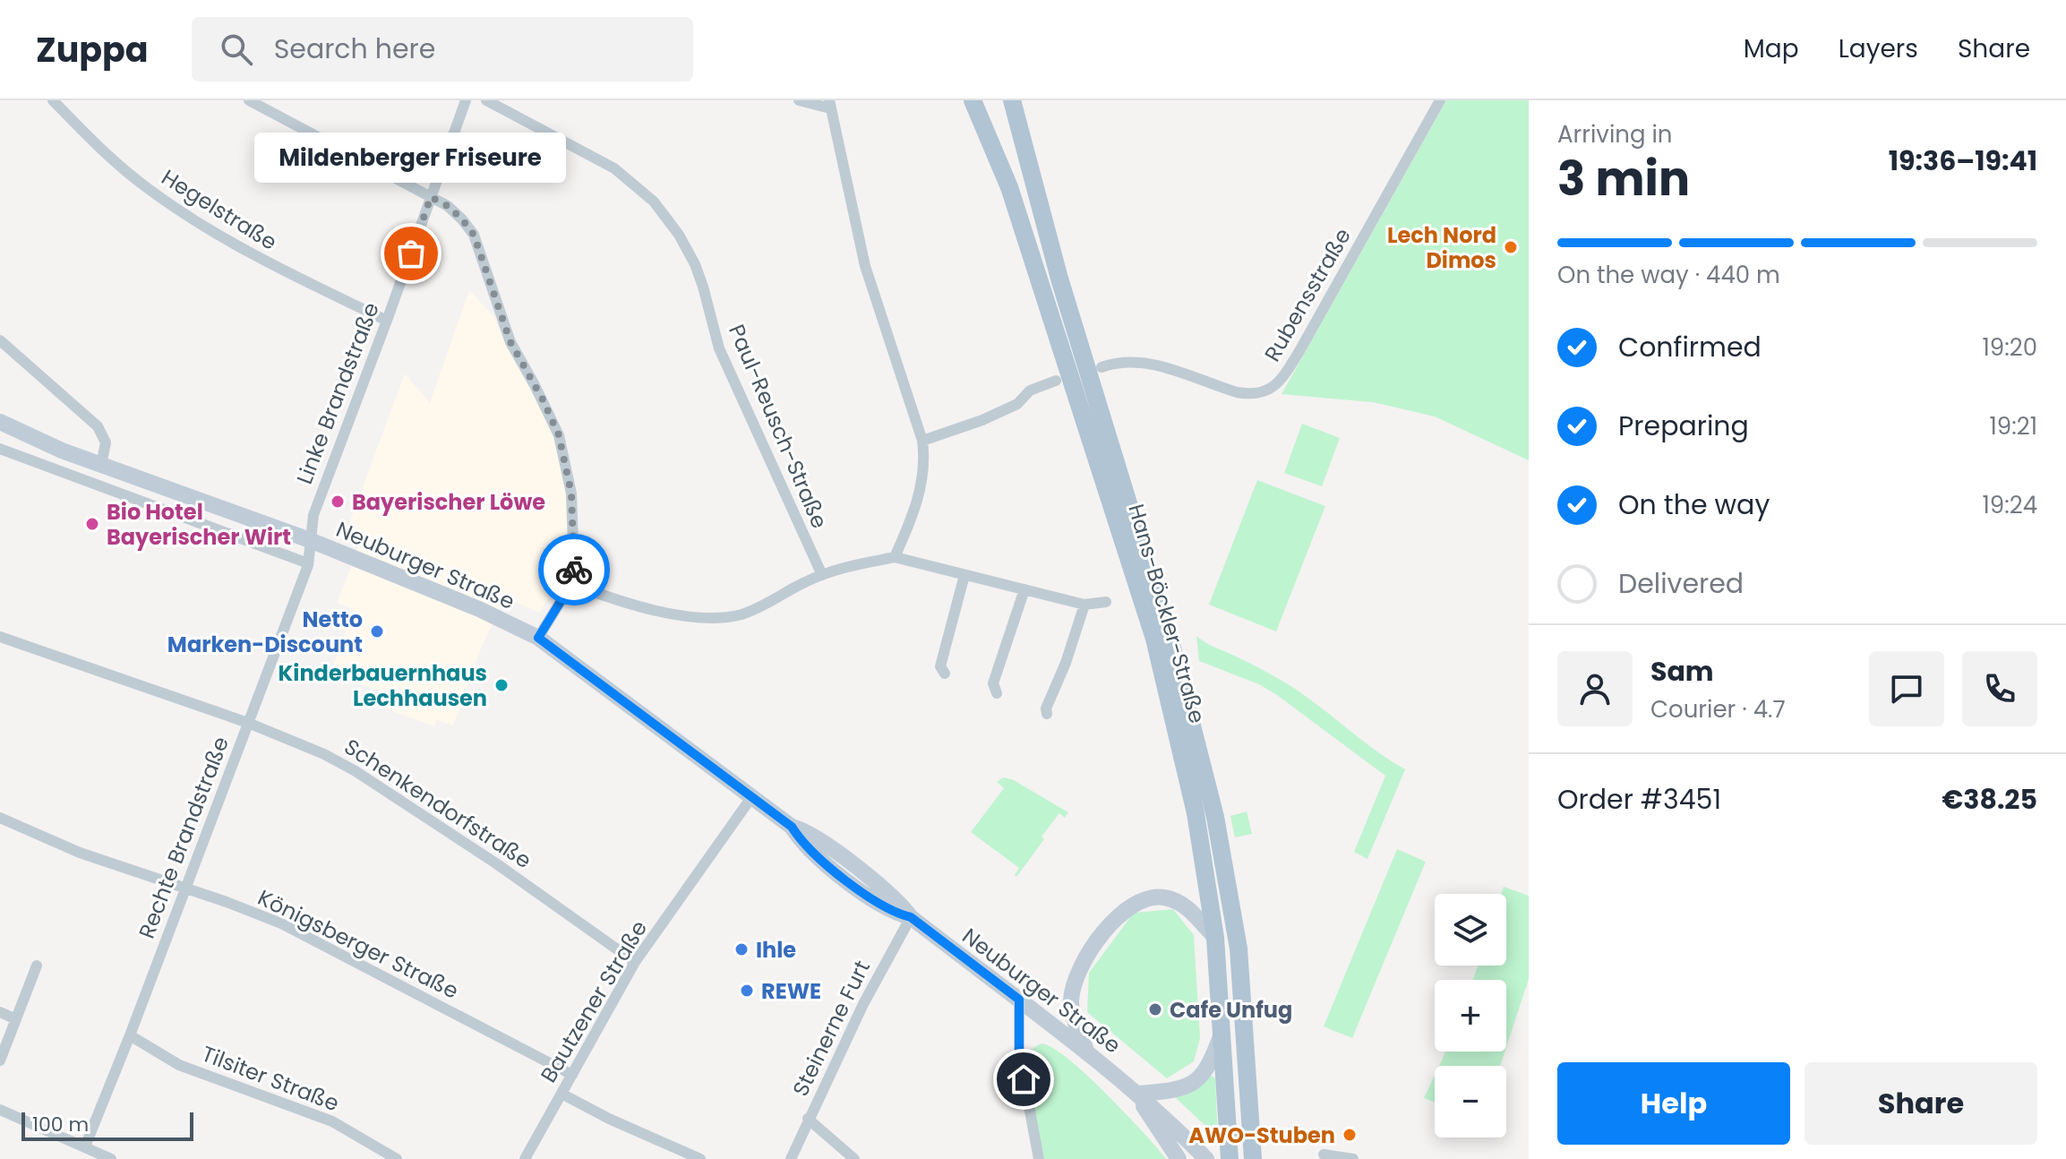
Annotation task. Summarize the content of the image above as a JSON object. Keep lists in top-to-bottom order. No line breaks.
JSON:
{"streets":{"main road":["Hans-Böckler-Straße"],"street":["Hegelstraße","Rubensstraße","Linke Brandstraße","Paul-Reusch-Straße","Neuburger Straße","Schenkendorfstraße","Rechte Brandstraße","Königsberger Straße","Bautzener Straße","Steinerne Furt","Tilsiter Straße"]},"crossings":[["Hegelstraße","Linke Brandstraße"],["Linke Brandstraße","Neuburger Straße"],["Linke Brandstraße","Rechte Brandstraße"],["Neuburger Straße","Hans-Böckler-Straße"],["Neuburger Straße","Rechte Brandstraße"],["Neuburger Straße","Bautzener Straße"],["Neuburger Straße","Steinerne Furt"],["Schenkendorfstraße","Rechte Brandstraße"],["Schenkendorfstraße","Bautzener Straße"],["Rechte Brandstraße","Königsberger Straße"],["Rechte Brandstraße","Tilsiter Straße"],["Königsberger Straße","Bautzener Straße"]],"places":["Lech Nord Dimos","Mildenberger Friseure","Bayerischer Löwe","Bio Hotel Bayerischer Wirt","Netto Marken-Discount","Kinderbauernhaus Lechhausen","Ihle","REWE","Cafe Unfug","AWO-Stuben"],"scale_bar":"100 m","page":{"header":"Zuppa","search":"Search here","nav":["Map","Layers","Share"],"heading":["3 min","Arriving in","19:36–19:41"],"panel":["Sam","Courier · 4.7","Order #3451","€38.25"],"bubble":"Mildenberger Friseure","bar":"On the way · 440 m","list":[["Confirmed","19:20"],["Preparing","19:21"],["On the way","19:24"],"Delivered"],"map_buttons":["+","−"],"buttons":["Help","Share"],"scale":"100 m"}}
